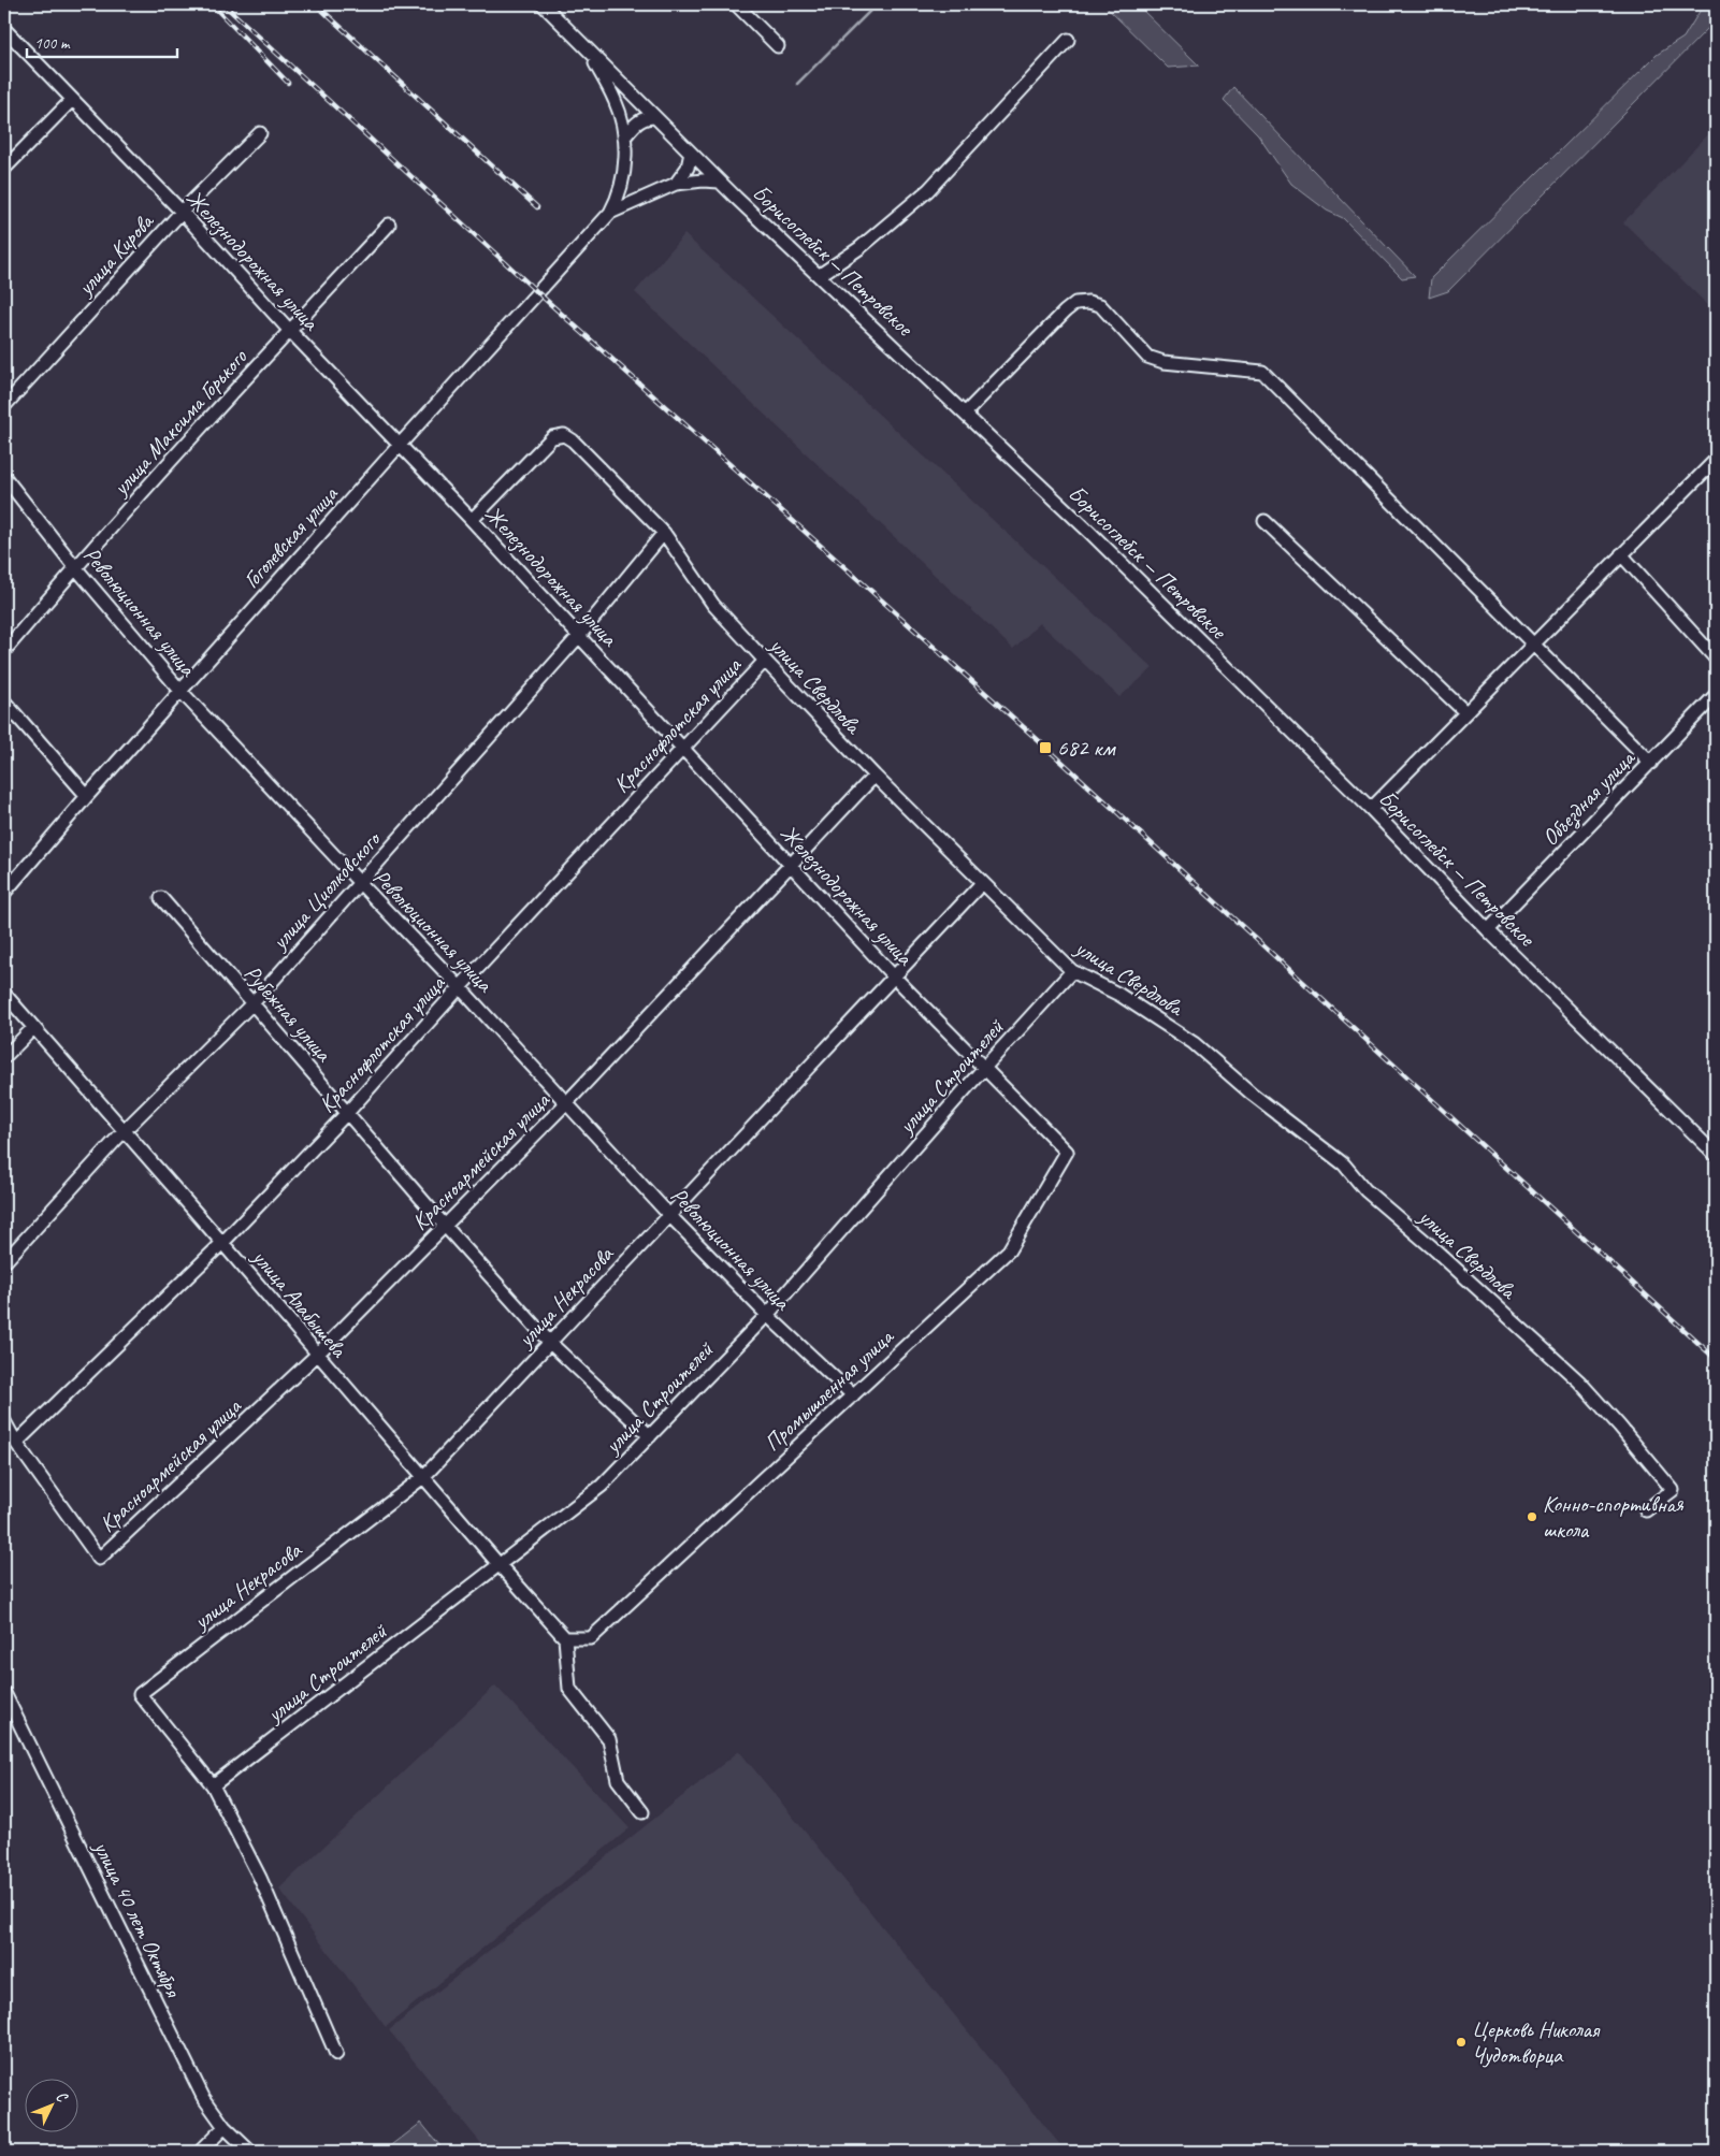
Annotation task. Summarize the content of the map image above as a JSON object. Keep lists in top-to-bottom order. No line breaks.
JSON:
{"streets":{"street":["улица Кирова","Железнодорожная улица","Борисоглебск — Петровское","улица Максима Горького","Гоголевская улица","Революционная улица","улица Свердлова","Краснофлотская улица","Объездная улица","улица Циолковского","Рубежная улица","улица Строителей","Красноармейская улица","улица Некрасова","улица Алабышева","Промышленная улица","улица 40 лет Октября"]},"crossings":[["улица Кирова","Железнодорожная улица"],["Железнодорожная улица","улица Максима Горького"],["Железнодорожная улица","Гоголевская улица"],["Железнодорожная улица","улица Свердлова"],["Железнодорожная улица","Краснофлотская улица"],["Железнодорожная улица","улица Циолковского"],["Железнодорожная улица","улица Строителей"],["Железнодорожная улица","Красноармейская улица"],["Железнодорожная улица","улица Некрасова"],["Железнодорожная улица","Промышленная улица"],["Борисоглебск — Петровское","Объездная улица"],["улица Максима Горького","Революционная улица"],["Гоголевская улица","Революционная улица"],["Революционная улица","Краснофлотская улица"],["Революционная улица","улица Циолковского"],["Революционная улица","улица Строителей"],["Революционная улица","Красноармейская улица"],["Революционная улица","улица Некрасова"],["Революционная улица","Промышленная улица"],["улица Свердлова","Краснофлотская улица"],["улица Свердлова","улица Циолковского"],["улица Свердлова","улица Строителей"],["улица Свердлова","Красноармейская улица"],["улица Свердлова","улица Некрасова"],["Краснофлотская улица","Рубежная улица"],["Краснофлотская улица","Красноармейская улица"],["Краснофлотская улица","улица Алабышева"],["улица Циолковского","Рубежная улица"],["улица Циолковского","улица Алабышева"],["Рубежная улица","улица Строителей"],["Рубежная улица","Красноармейская улица"],["Рубежная улица","улица Некрасова"],["улица Строителей","улица Некрасова"],["улица Строителей","улица Алабышева"],["Красноармейская улица","улица Алабышева"],["улица Некрасова","улица Алабышева"],["улица Алабышева","Промышленная улица"]],"places":{"transit":["682 км"],"other":["Конно-спортивная школа","Церковь Николая Чудотворца"]},"scale_bar":"100 m","north":"top right"}
